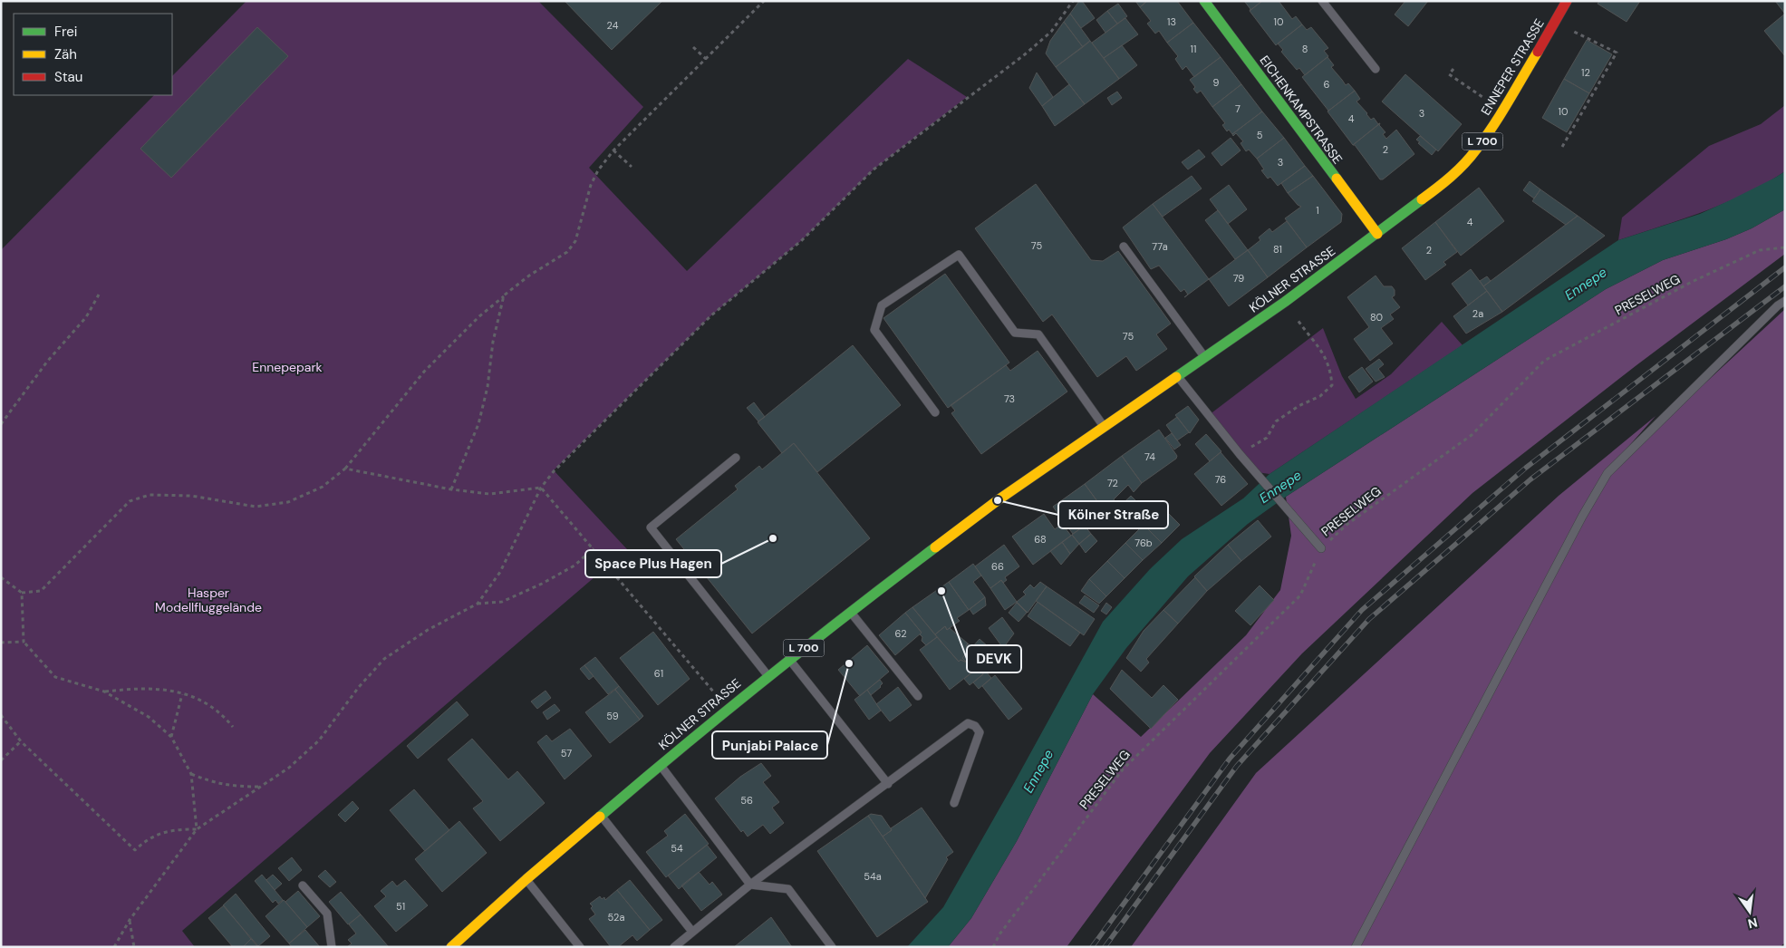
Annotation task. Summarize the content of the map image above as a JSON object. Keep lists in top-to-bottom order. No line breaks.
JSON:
{"streets":{"main road":["ENNEPER STRASSE","EICHENKAMPSTRASSE","L 700","KÖLNER STRASSE"],"path":["PRESELWEG"]},"crossings":[["ENNEPER STRASSE","EICHENKAMPSTRASSE"],["ENNEPER STRASSE","KÖLNER STRASSE"],["EICHENKAMPSTRASSE","KÖLNER STRASSE"]],"water":["Ennepe"],"parks":["Ennepepark","Hasper Modellfluggelände"],"places":["Kölner Straße","Space Plus Hagen","DEVK","Punjabi Palace"],"house_numbers":["13","10","24","11","8","12","9","6","7","10","3","4","5","2","3","1","4","75","77a","81","2","79","2a","80","75","73","74","76","72","68","76b","66","62","61","59","57","56","54","54a","51","52a"],"legend":["Frei","Zäh","Stau"],"north":"bottom"}
